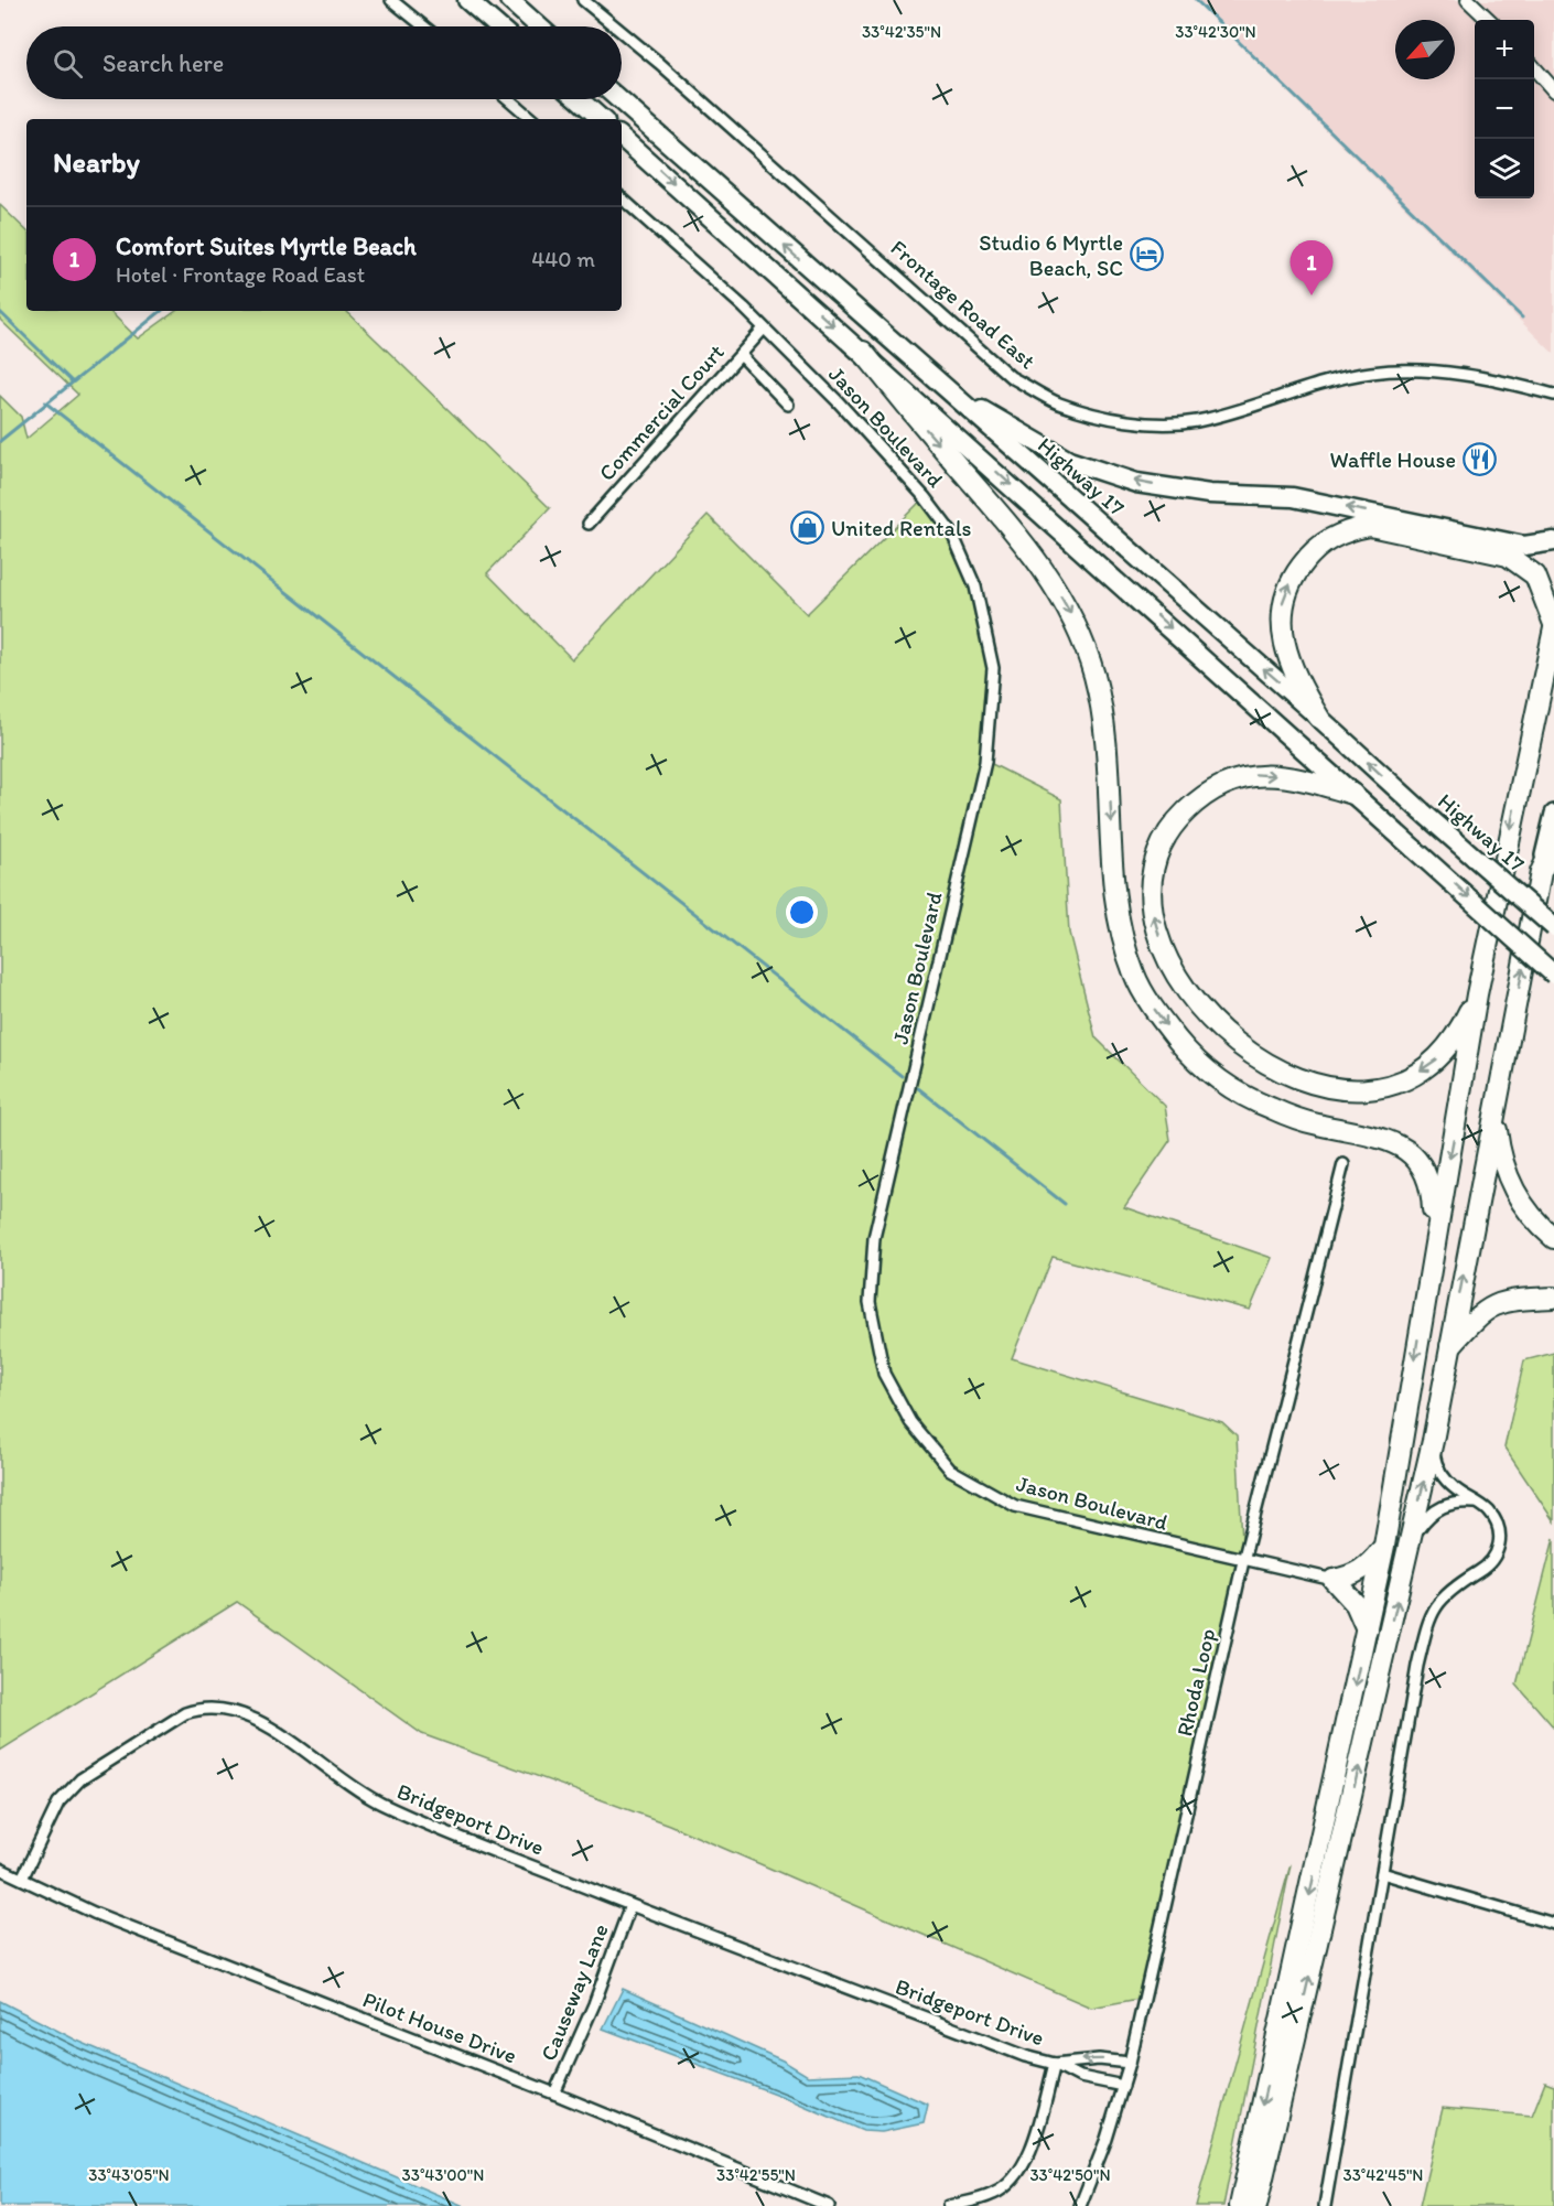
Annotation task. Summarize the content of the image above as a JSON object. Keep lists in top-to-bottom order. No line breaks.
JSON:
{"streets":{"highway":["Highway 17"],"street":["Frontage Road East","Commercial Court","Jason Boulevard","Rhoda Loop","Bridgeport Drive","Causeway Lane","Pilot House Drive"]},"crossings":[["Commercial Court","Jason Boulevard"],["Jason Boulevard","Rhoda Loop"],["Rhoda Loop","Bridgeport Drive"],["Bridgeport Drive","Causeway Lane"],["Bridgeport Drive","Pilot House Drive"],["Causeway Lane","Pilot House Drive"]],"places":{"hotel":["Studio 6 Myrtle Beach, SC"],"restaurant":["Waffle House"],"shop":["United Rentals"]},"north":"bottom left","page":{"map_buttons":["+","−"],"search":"Search here","heading":"Nearby","list":[{"mark":"1","name":"Comfort Suites Myrtle Beach","note":"Hotel · Frontage Road East","value":"440 m"}],"pins":"1"},"coordinates":["33°42'35\"N","33°42'30\"N","33°43'05\"N","33°43'00\"N","33°42'55\"N","33°42'50\"N","33°42'45\"N"]}
